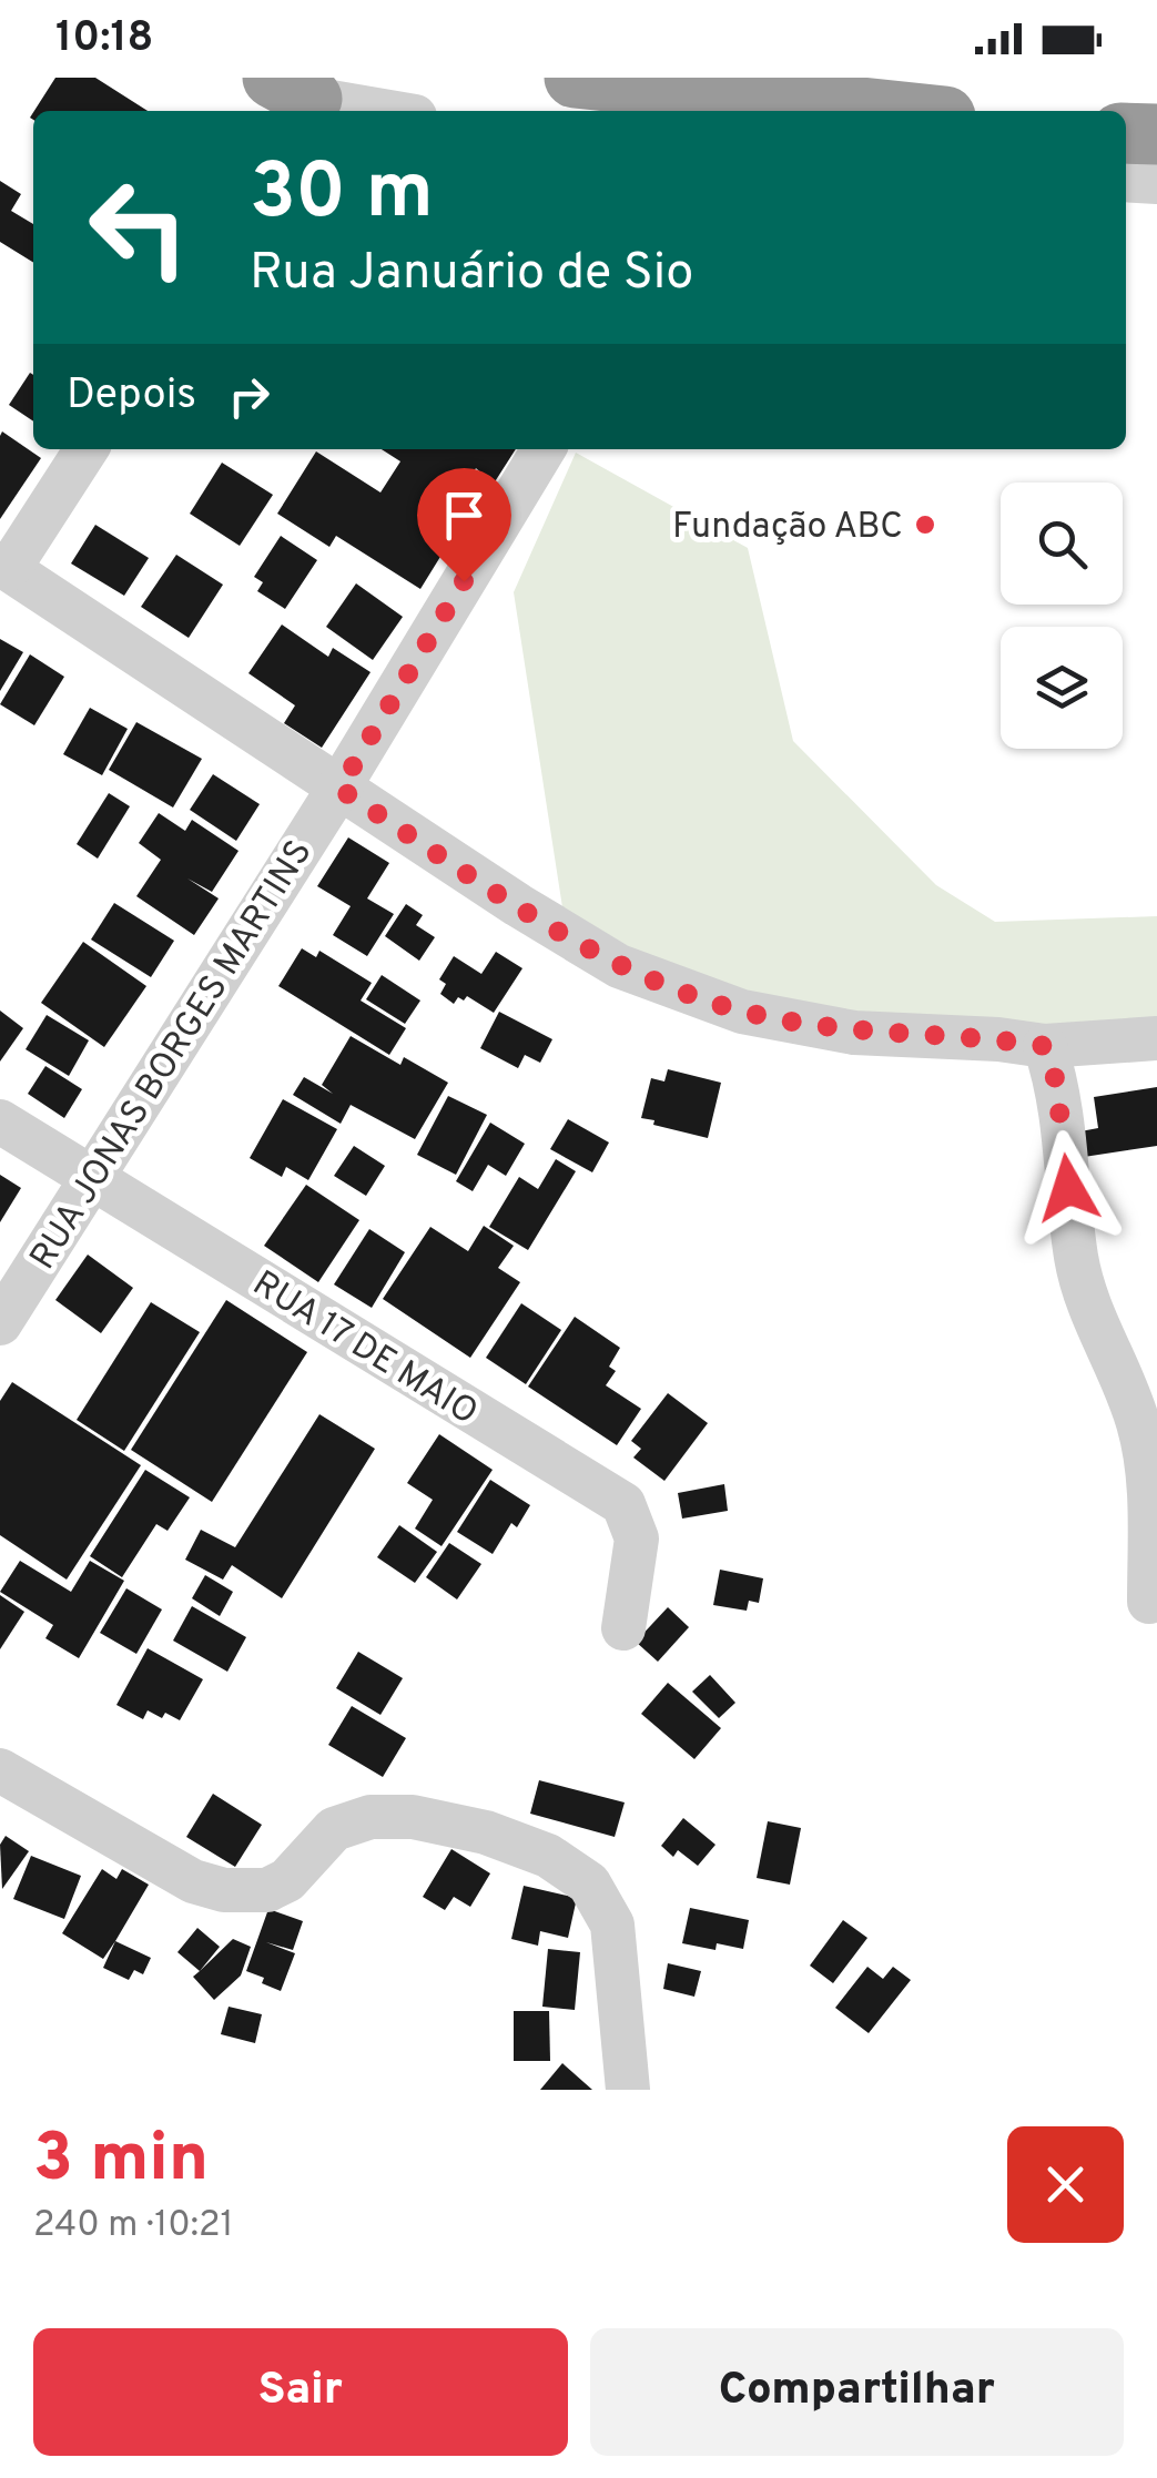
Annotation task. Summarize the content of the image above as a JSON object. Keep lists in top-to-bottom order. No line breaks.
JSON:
{"streets":{"street":["RUA JONAS BORGES MARTINS","RUA 17 DE MAIO"]},"crossings":[["RUA JONAS BORGES MARTINS","RUA 17 DE MAIO"]],"places":["Fundação ABC"],"page":{"status":"10:18","turn":["30 m","Rua Januário de Sio"],"then":"Depois","heading":["3 min","240 m · 10:21"],"buttons":["Sair","Compartilhar"]}}
